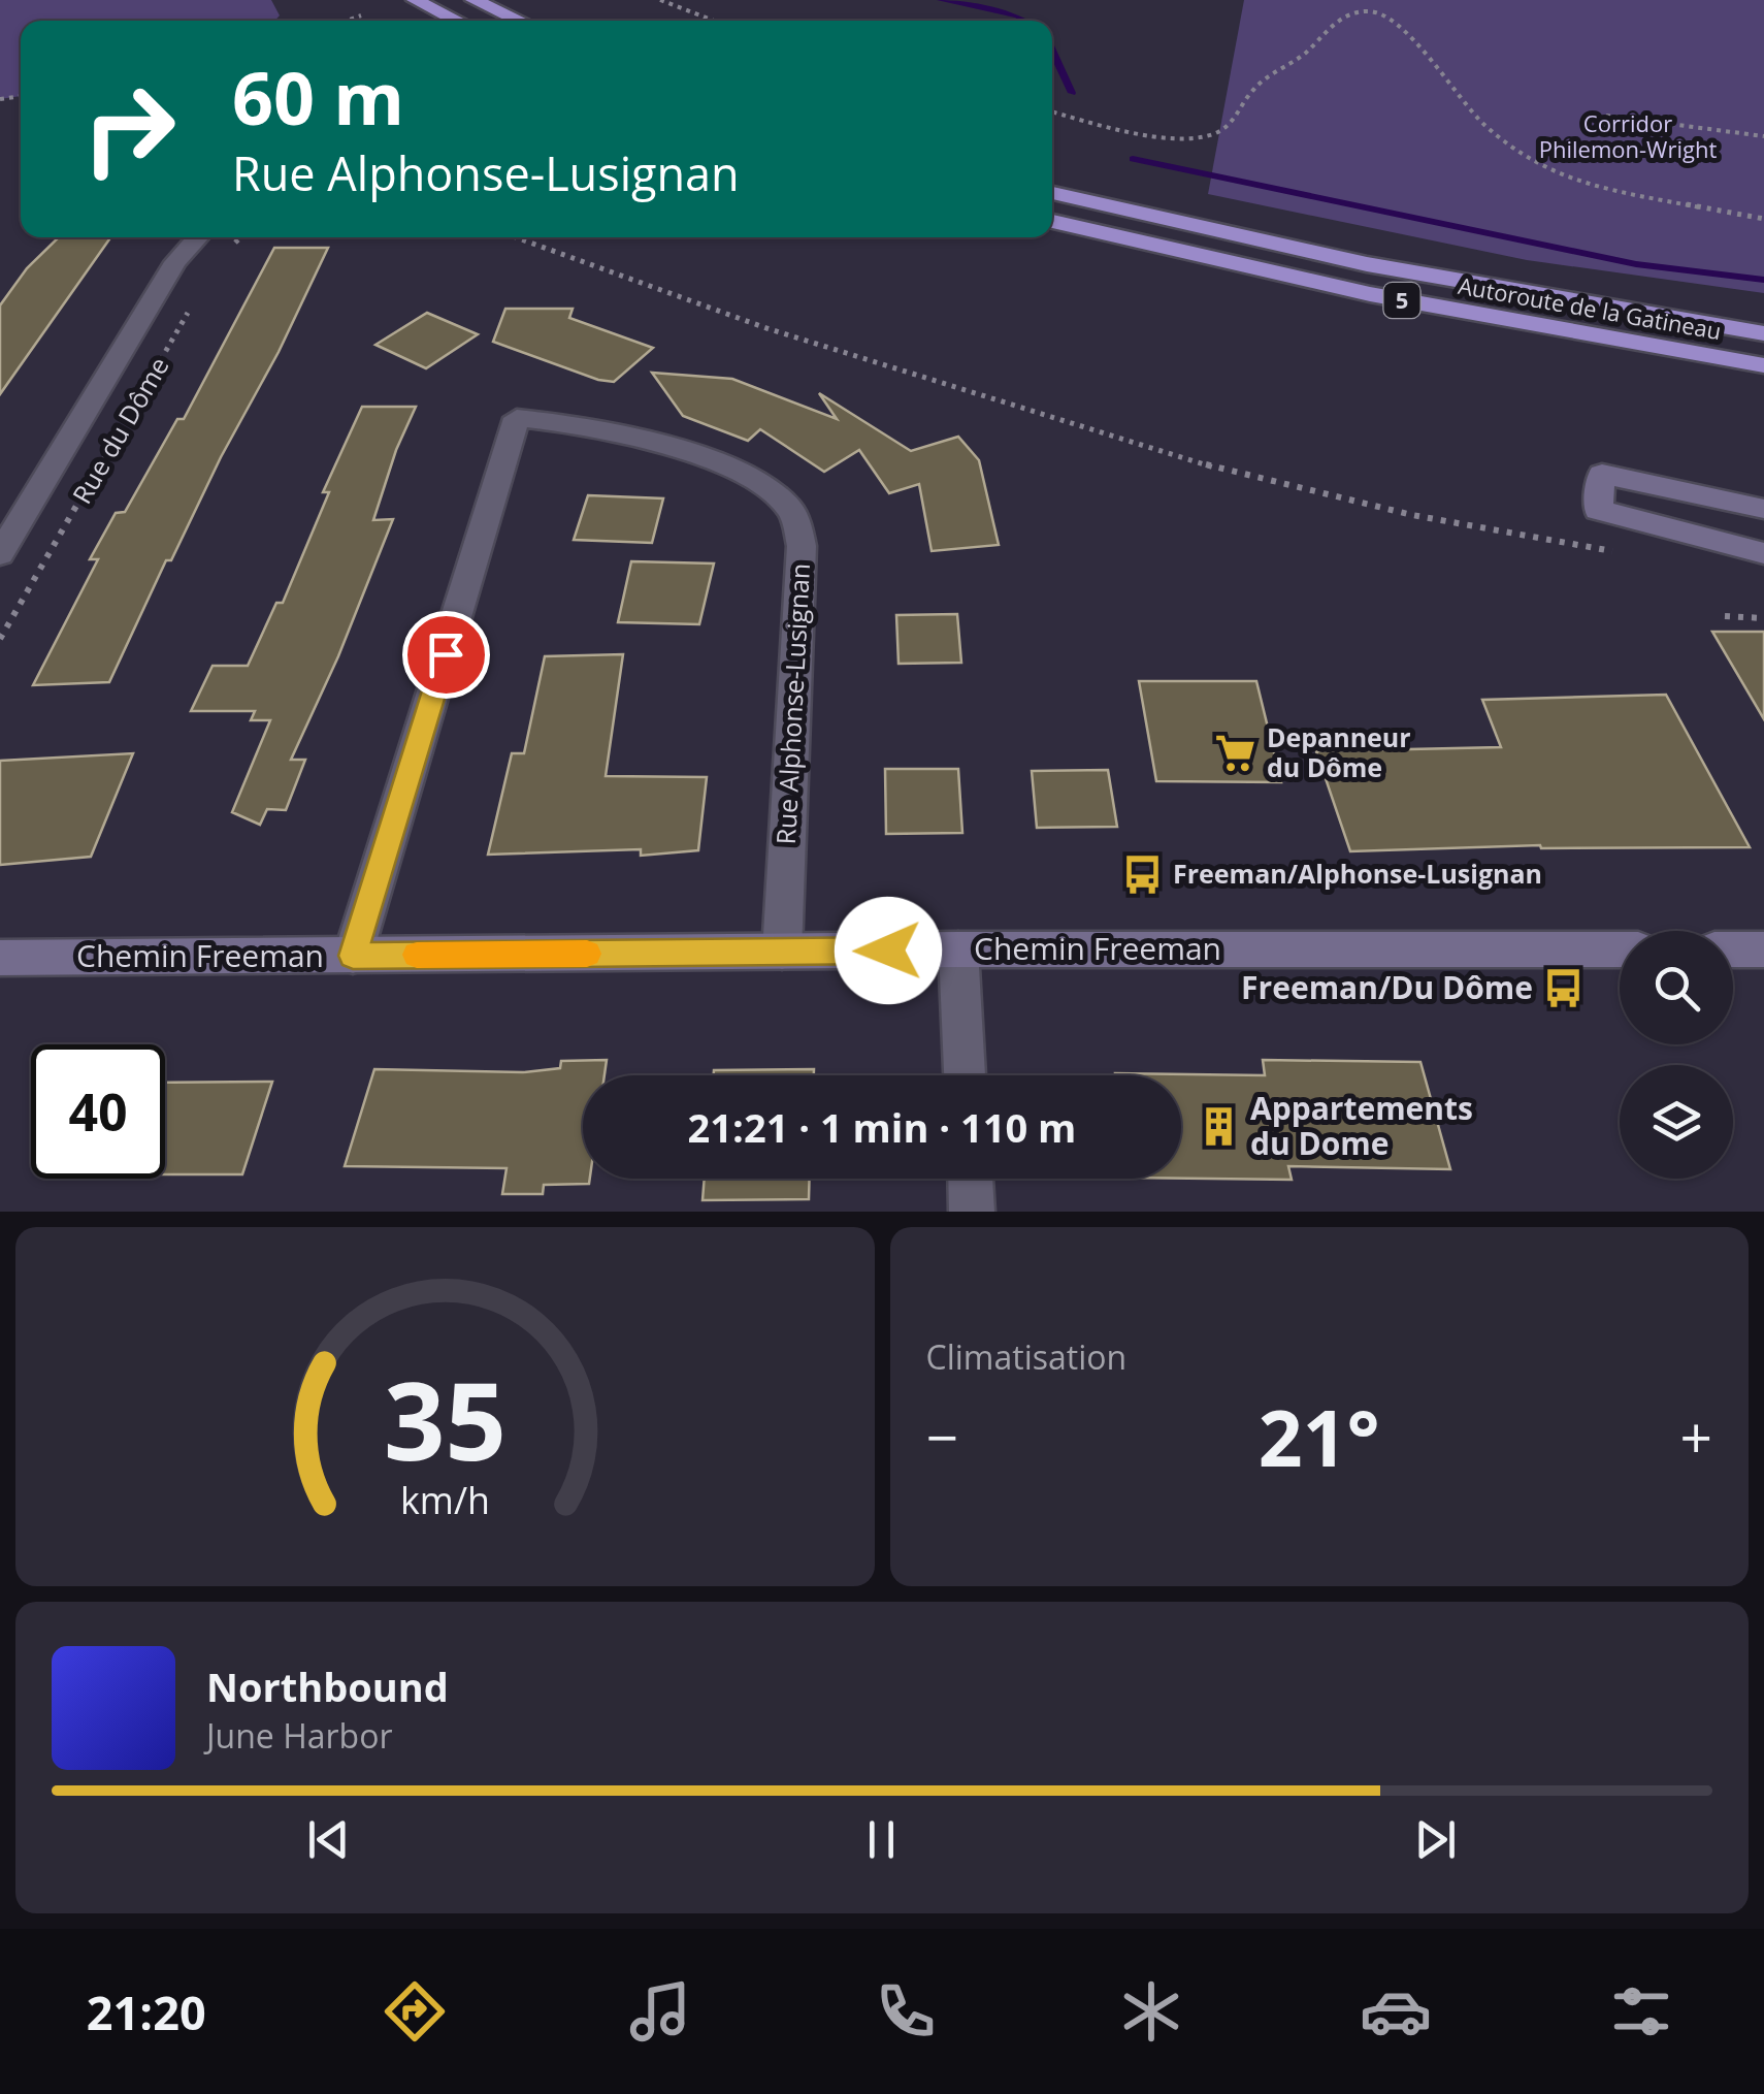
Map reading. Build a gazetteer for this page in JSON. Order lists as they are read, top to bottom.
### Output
{
  "streets": {
    "highway": ["5", "Autoroute de la Gatineau"],
    "street": ["Rue du Dôme", "Rue Alphonse-Lusignan", "Chemin Freeman"]
  },
  "crossings": [
    ["Rue Alphonse-Lusignan", "Chemin Freeman"]
  ],
  "parks": ["Corridor Philemon-Wright"],
  "places": {
    "supermarket": ["Depanneur du Dôme"],
    "bus stop": ["Freeman/Alphonse-Lusignan", "Freeman/Du Dôme"],
    "building": ["Appartements du Dome"]
  },
  "page": {
    "turn": ["60 m", "Rue Alphonse-Lusignan"],
    "limit": "40",
    "trip": "21:21 · 1 min · 110 m",
    "tile": "Climatisation",
    "heat": ["−", "21°", "+"],
    "song": ["Northbound", "June Harbor"],
    "tabs": "21:20",
    "gauge": ["35", "km/h"]
  }
}
